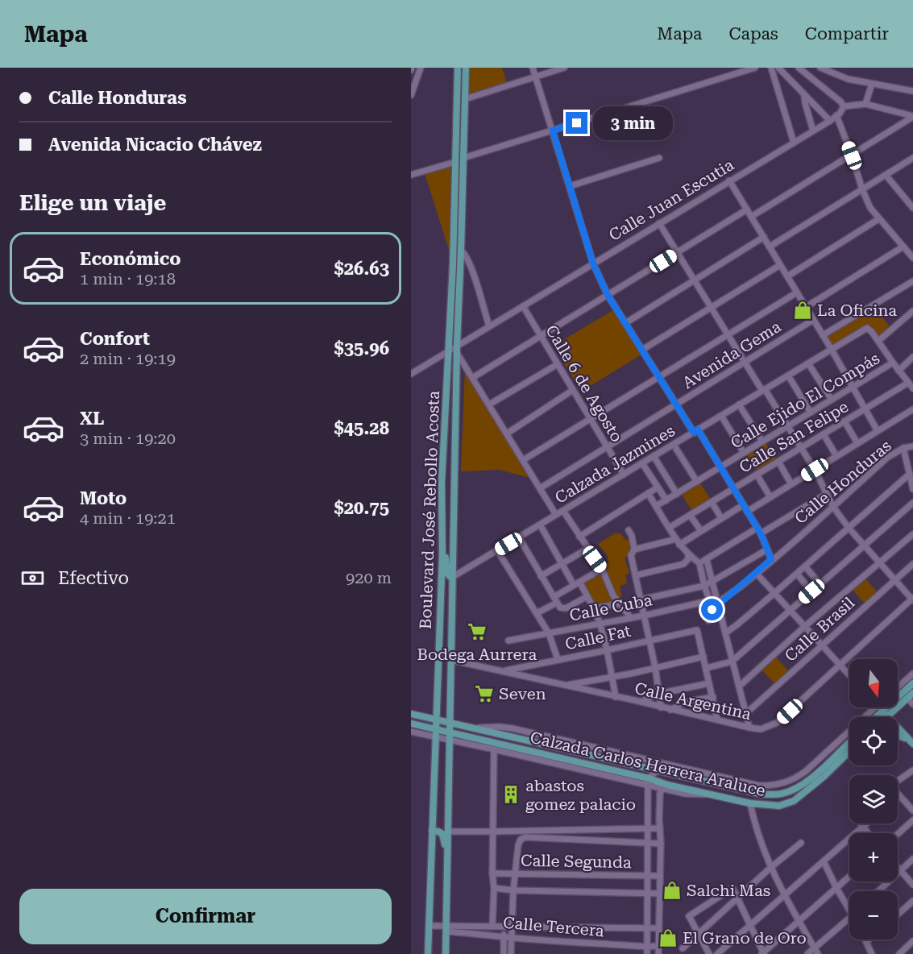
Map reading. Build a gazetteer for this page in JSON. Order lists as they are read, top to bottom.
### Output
{
  "streets": {
    "main road": ["Boulevard José Rebollo Acosta", "Calzada Carlos Herrera Araluce"],
    "street": [
      "Calle Juan Escutia",
      "Avenida Gema",
      "Calle 6 de Agosto",
      "Calle Ejido El Compás",
      "Calle San Felipe",
      "Calzada Jazmines",
      "Calle Honduras",
      "Calle Cuba",
      "Calle Brasil",
      "Calle Fat",
      "Calle Argentina",
      "Calle Segunda",
      "Calle Tercera"
    ]
  },
  "crossings": [
    ["Calle Juan Escutia", "Calle 6 de Agosto"],
    ["Calle Juan Escutia", "Boulevard José Rebollo Acosta"],
    ["Avenida Gema", "Calle 6 de Agosto"],
    ["Calle 6 de Agosto", "Calzada Jazmines"],
    ["Calzada Jazmines", "Boulevard José Rebollo Acosta"],
    ["Boulevard José Rebollo Acosta", "Calle Argentina"],
    ["Boulevard José Rebollo Acosta", "Calzada Carlos Herrera Araluce"],
    ["Boulevard José Rebollo Acosta", "Calle Tercera"],
    ["Calle Fat", "Calle Argentina"]
  ],
  "places": {
    "shop": ["La Oficina", "Salchi Mas", "El Grano de Oro"],
    "supermarket": ["Bodega Aurrera", "Seven"],
    "building": ["abastos gomez palacio"]
  },
  "north": "bottom",
  "page": {
    "header": "Mapa",
    "nav": ["Mapa", "Capas", "Compartir"],
    "banner": ["Calle Honduras", "Avenida Nicacio Chávez"],
    "bubble": "3 min",
    "heading": "Elige un viaje",
    "list": [
      {
        "name": "Económico",
        "note": "1 min · 19:18",
        "value": "$26.63"
      },
      {
        "name": "Confort",
        "note": "2 min · 19:19",
        "value": "$35.96"
      },
      {
        "name": "XL",
        "note": "3 min · 19:20",
        "value": "$45.28"
      },
      {
        "name": "Moto",
        "note": "4 min · 19:21",
        "value": "$20.75"
      }
    ],
    "pay": ["Efectivo", "920 m"],
    "map_buttons": ["+", "−"],
    "buttons": "Confirmar"
  }
}
